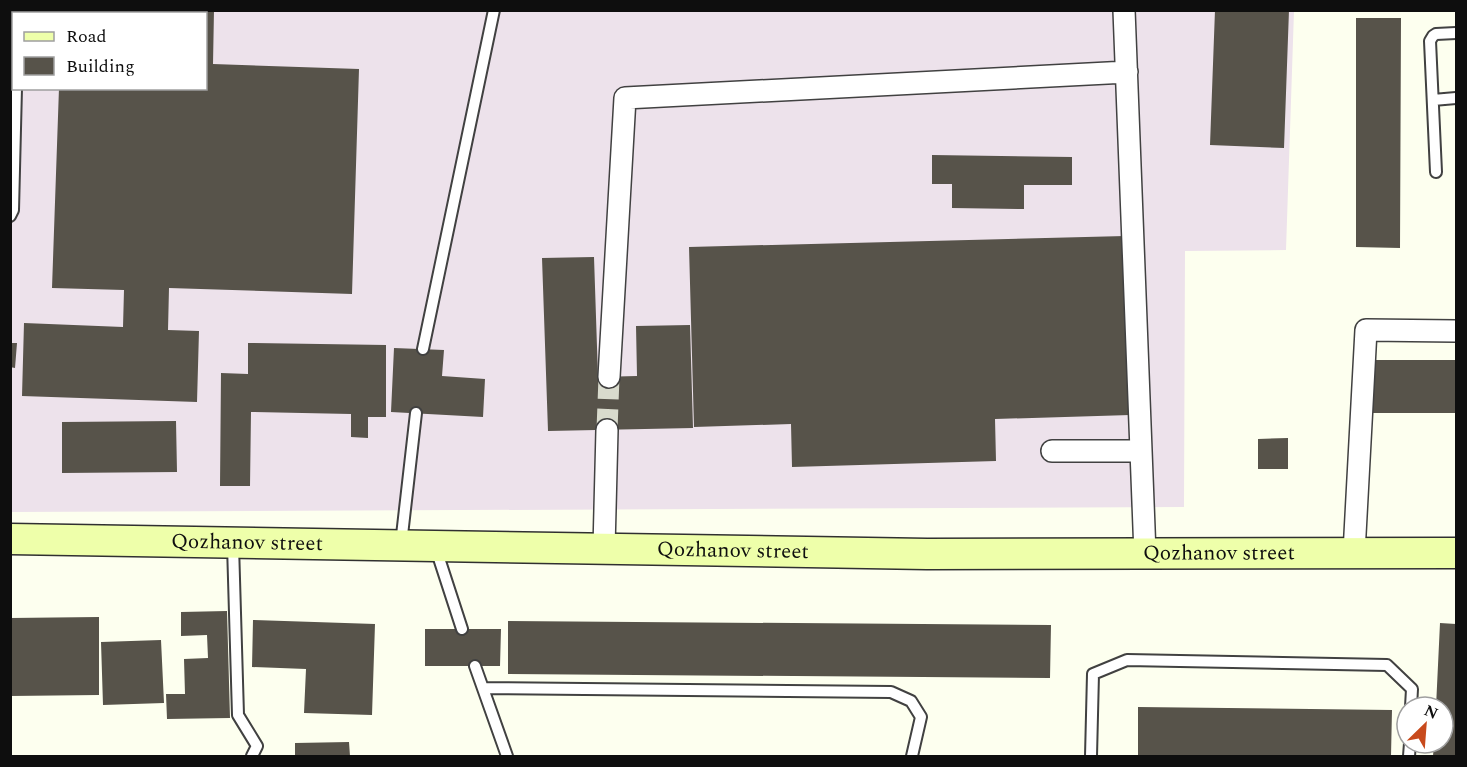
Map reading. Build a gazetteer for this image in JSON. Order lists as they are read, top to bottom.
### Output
{
  "streets": {
    "main road": ["Qozhanov street"]
  },
  "legend": ["Road", "Building"],
  "north": "top right"
}
